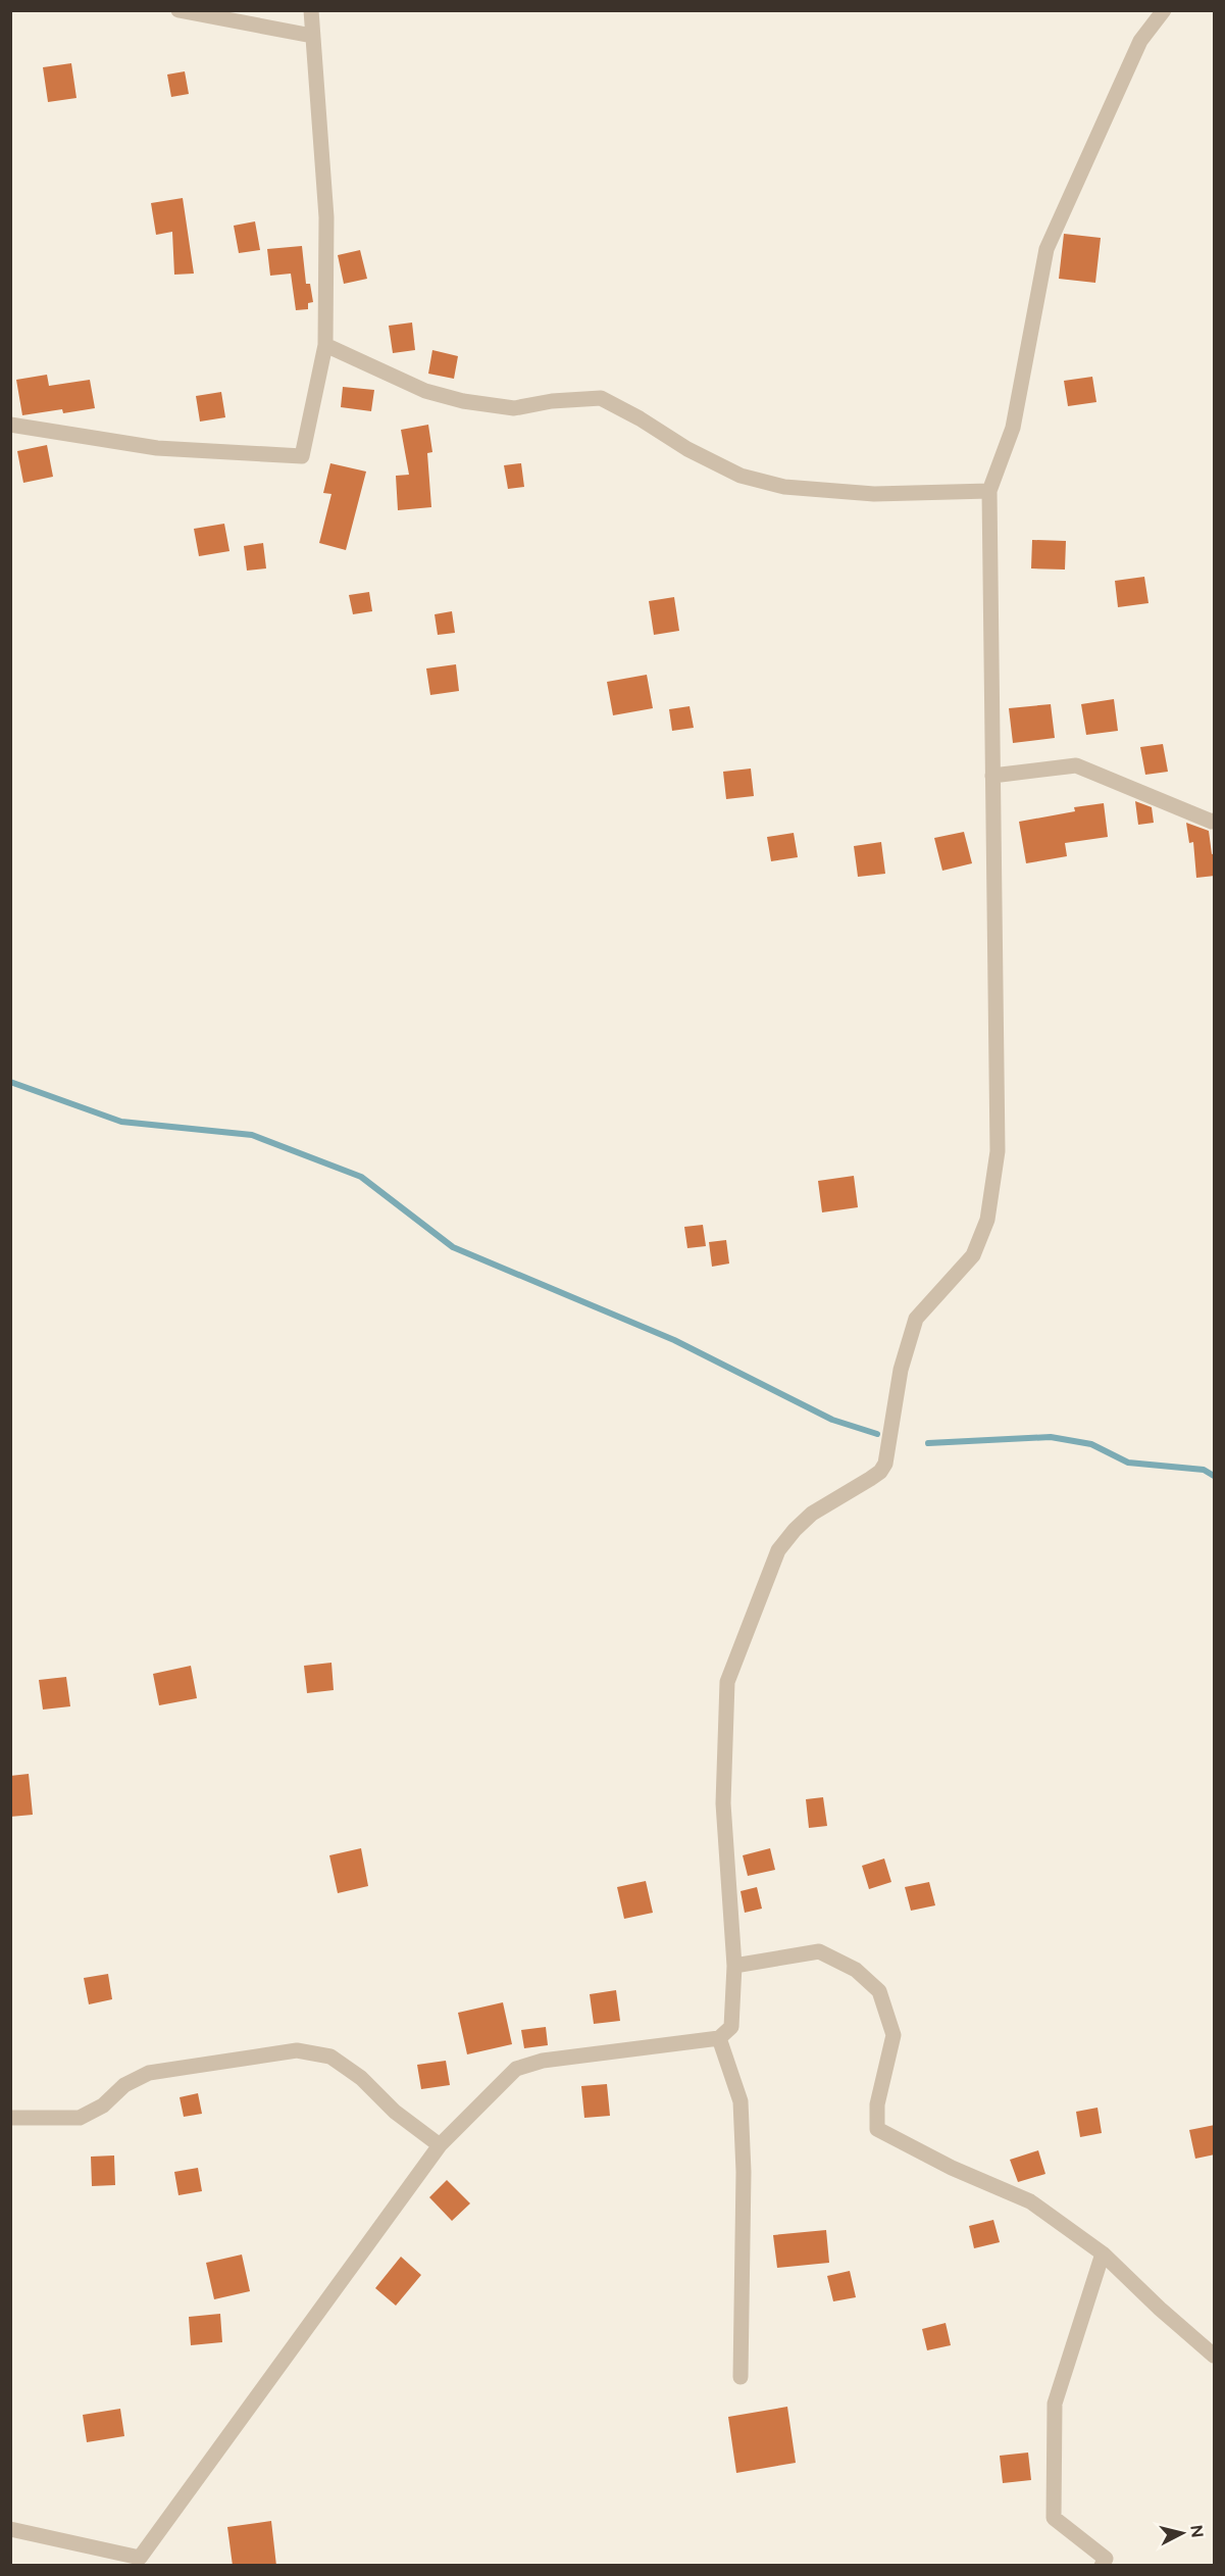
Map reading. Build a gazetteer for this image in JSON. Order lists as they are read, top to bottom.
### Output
{
  "north": "right"
}
